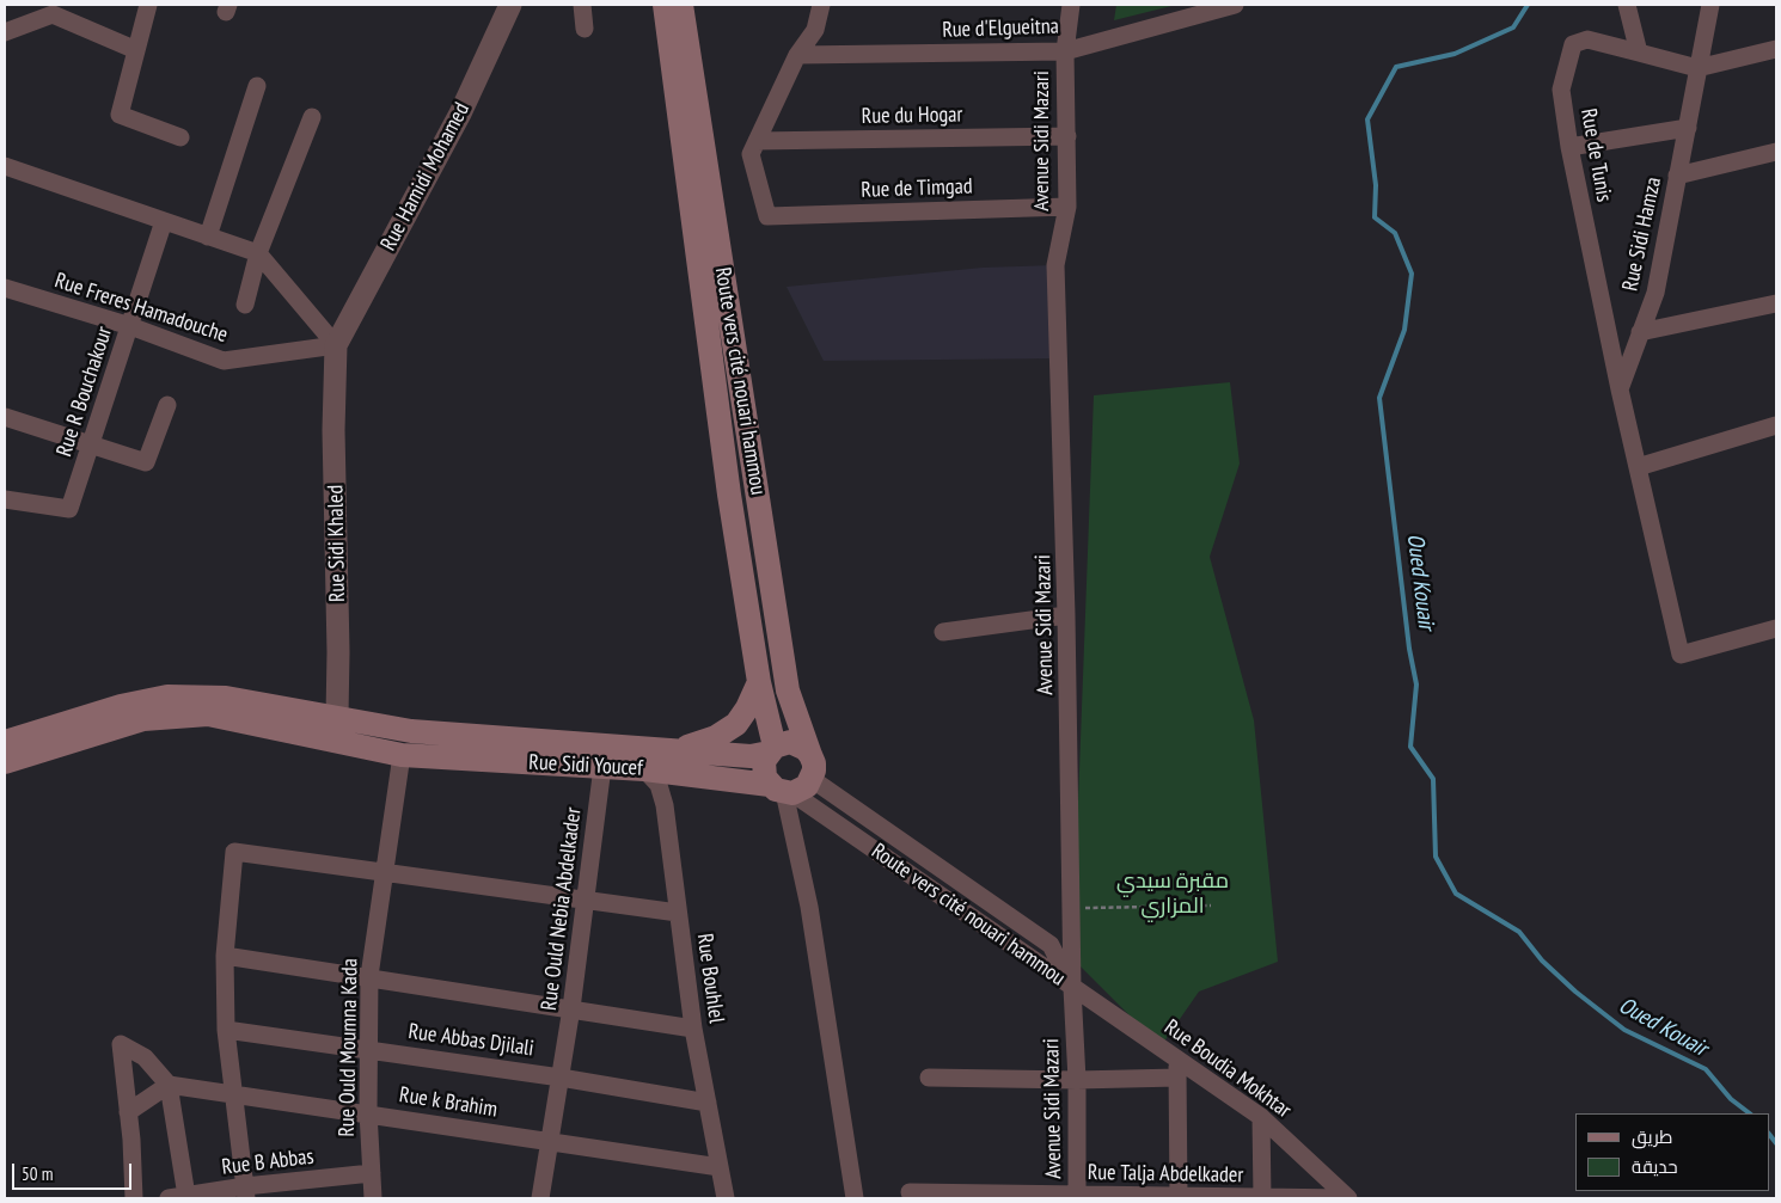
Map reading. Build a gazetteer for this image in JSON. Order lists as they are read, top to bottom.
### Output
{
  "streets": {
    "main road": ["Route vers cité nouari hammou", "Rue Sidi Youcef"],
    "street": [
      "Rue d'Elgueitna",
      "Rue du Hogar",
      "Avenue Sidi Mazari",
      "Rue de Tunis",
      "Rue Hamidi Mohamed",
      "Rue de Timgad",
      "Rue Sidi Hamza",
      "Rue Freres Hamadouche",
      "Rue R Bouchakour",
      "Rue Sidi Khaled",
      "Rue Ould Nebia Abdelkader",
      "Rue Bouhlel",
      "Rue Abbas Djilali",
      "Rue Ould Moumna Kada",
      "Rue Boudia Mokhtar",
      "Rue k Brahim",
      "Rue B Abbas",
      "Rue Talja Abdelkader"
    ]
  },
  "crossings": [
    ["Rue d'Elgueitna", "Avenue Sidi Mazari"],
    ["Rue du Hogar", "Avenue Sidi Mazari"],
    ["Rue du Hogar", "Rue de Timgad"],
    ["Avenue Sidi Mazari", "Rue de Timgad"],
    ["Avenue Sidi Mazari", "Route vers cité nouari hammou"],
    ["Avenue Sidi Mazari", "Rue Boudia Mokhtar"],
    ["Avenue Sidi Mazari", "Rue Talja Abdelkader"],
    ["Rue de Tunis", "Rue Sidi Hamza"],
    ["Rue Hamidi Mohamed", "Rue Freres Hamadouche"],
    ["Rue Hamidi Mohamed", "Rue Sidi Khaled"],
    ["Rue Freres Hamadouche", "Rue R Bouchakour"],
    ["Rue Freres Hamadouche", "Rue Sidi Khaled"],
    ["Route vers cité nouari hammou", "Rue Sidi Youcef"],
    ["Route vers cité nouari hammou", "Rue Boudia Mokhtar"],
    ["Rue Sidi Khaled", "Rue Sidi Youcef"],
    ["Rue Sidi Youcef", "Rue Ould Nebia Abdelkader"],
    ["Rue Sidi Youcef", "Rue Bouhlel"],
    ["Rue Sidi Youcef", "Rue Ould Moumna Kada"],
    ["Rue Ould Nebia Abdelkader", "Rue Abbas Djilali"],
    ["Rue Ould Nebia Abdelkader", "Rue k Brahim"],
    ["Rue Bouhlel", "Rue Abbas Djilali"],
    ["Rue Bouhlel", "Rue k Brahim"],
    ["Rue Abbas Djilali", "Rue Ould Moumna Kada"],
    ["Rue Ould Moumna Kada", "Rue k Brahim"],
    ["Rue Ould Moumna Kada", "Rue B Abbas"],
    ["Rue Boudia Mokhtar", "Rue Talja Abdelkader"]
  ],
  "water": ["Oued Kouair"],
  "parks": ["مقبرة سيدي المزاري"],
  "legend": ["طريق", "حديقة"],
  "scale_bar": "50 m"
}
